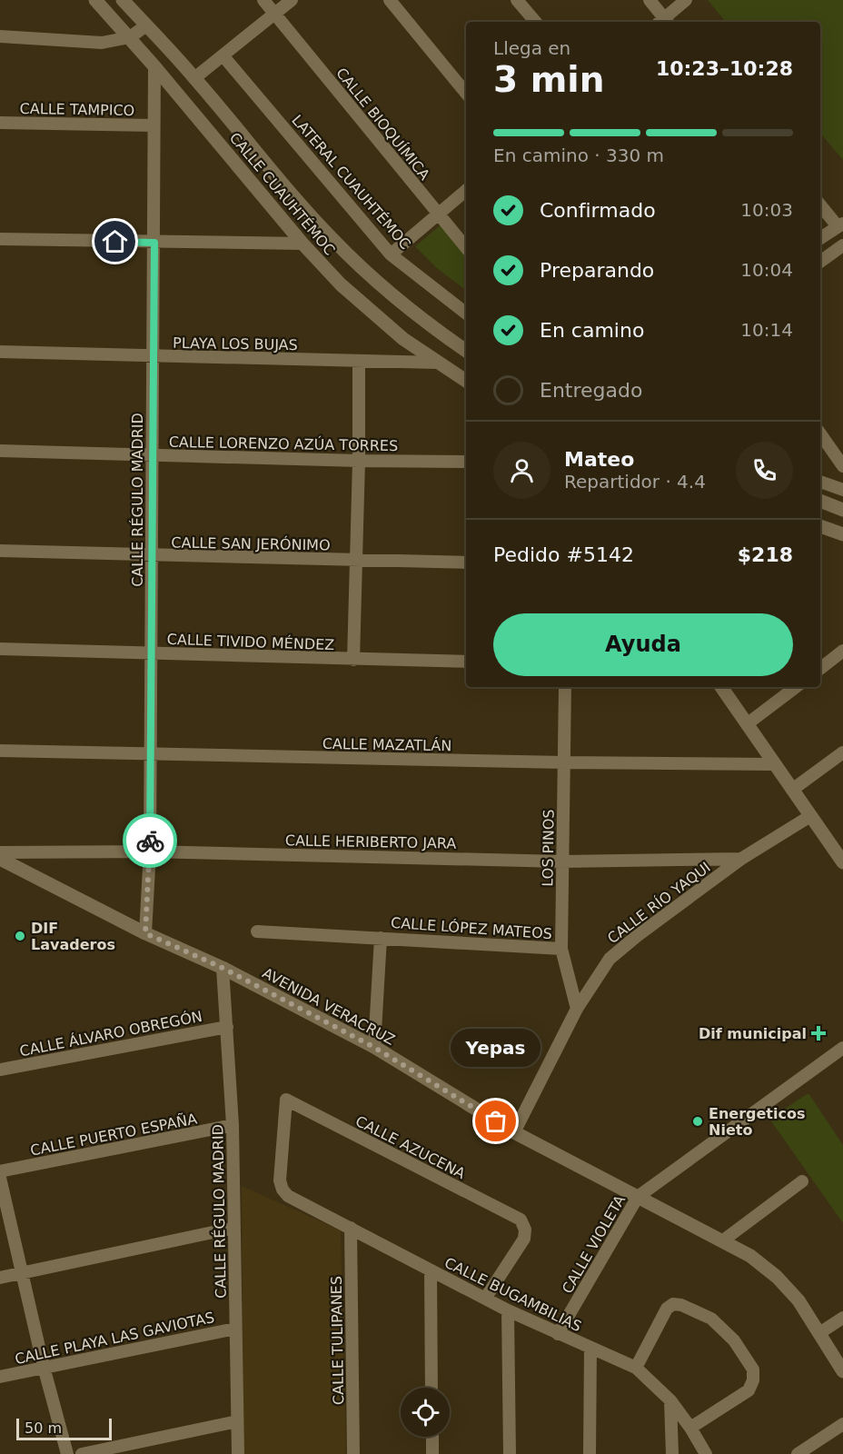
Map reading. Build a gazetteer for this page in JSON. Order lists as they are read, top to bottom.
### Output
{
  "streets": {
    "main road": ["CALLE CUAUHTÉMOC", "AVENIDA VERACRUZ"],
    "street": [
      "CALLE TAMPICO",
      "CALLE BIOQUÍMICA",
      "LATERAL CUAUHTÉMOC",
      "PLAYA LOS BUJAS",
      "CALLE LORENZO AZÚA TORRES",
      "CALLE RÉGULO MADRID",
      "CALLE SAN JERÓNIMO",
      "CALLE TIVIDO MÉNDEZ",
      "CALLE MAZATLÁN",
      "CALLE HERIBERTO JARA",
      "LOS PINOS",
      "CALLE RÍO YAQUI",
      "CALLE LÓPEZ MATEOS",
      "CALLE ÁLVARO OBREGÓN",
      "CALLE PUERTO ESPAÑA",
      "CALLE AZUCENA",
      "CALLE VIOLETA",
      "CALLE BUGAMBILIAS",
      "CALLE PLAYA LAS GAVIOTAS",
      "CALLE TULIPANES"
    ]
  },
  "crossings": [
    ["CALLE TAMPICO", "CALLE RÉGULO MADRID"],
    ["CALLE CUAUHTÉMOC", "PLAYA LOS BUJAS"],
    ["CALLE CUAUHTÉMOC", "CALLE RÉGULO MADRID"],
    ["PLAYA LOS BUJAS", "CALLE RÉGULO MADRID"],
    ["CALLE LORENZO AZÚA TORRES", "CALLE RÉGULO MADRID"],
    ["CALLE RÉGULO MADRID", "CALLE SAN JERÓNIMO"],
    ["CALLE RÉGULO MADRID", "CALLE TIVIDO MÉNDEZ"],
    ["CALLE RÉGULO MADRID", "CALLE MAZATLÁN"],
    ["CALLE RÉGULO MADRID", "CALLE HERIBERTO JARA"],
    ["CALLE RÉGULO MADRID", "AVENIDA VERACRUZ"],
    ["CALLE RÉGULO MADRID", "CALLE ÁLVARO OBREGÓN"],
    ["CALLE RÉGULO MADRID", "CALLE PUERTO ESPAÑA"],
    ["CALLE RÉGULO MADRID", "CALLE PLAYA LAS GAVIOTAS"],
    ["CALLE MAZATLÁN", "LOS PINOS"],
    ["CALLE HERIBERTO JARA", "LOS PINOS"],
    ["CALLE HERIBERTO JARA", "CALLE RÍO YAQUI"],
    ["LOS PINOS", "CALLE RÍO YAQUI"],
    ["LOS PINOS", "CALLE LÓPEZ MATEOS"],
    ["CALLE RÍO YAQUI", "AVENIDA VERACRUZ"],
    ["AVENIDA VERACRUZ", "CALLE VIOLETA"],
    ["CALLE AZUCENA", "CALLE BUGAMBILIAS"],
    ["CALLE VIOLETA", "CALLE BUGAMBILIAS"],
    ["CALLE BUGAMBILIAS", "CALLE TULIPANES"]
  ],
  "places": {
    "other": ["DIF Lavaderos", "Yepas", "Energeticos Nieto"],
    "health": ["Dif municipal"]
  },
  "scale_bar": "50 m",
  "page": {
    "heading": ["3 min", "Llega en", "10:23–10:28"],
    "panel": [
      "Mateo",
      "Repartidor · 4.4",
      "Pedido #5142",
      "$218"
    ],
    "bar": "En camino · 330 m",
    "list": [
      ["Confirmado", "10:03"],
      ["Preparando", "10:04"],
      ["En camino", "10:14"],
      "Entregado"
    ],
    "buttons": "Ayuda",
    "bubble": "Yepas",
    "scale": "50 m"
  }
}
